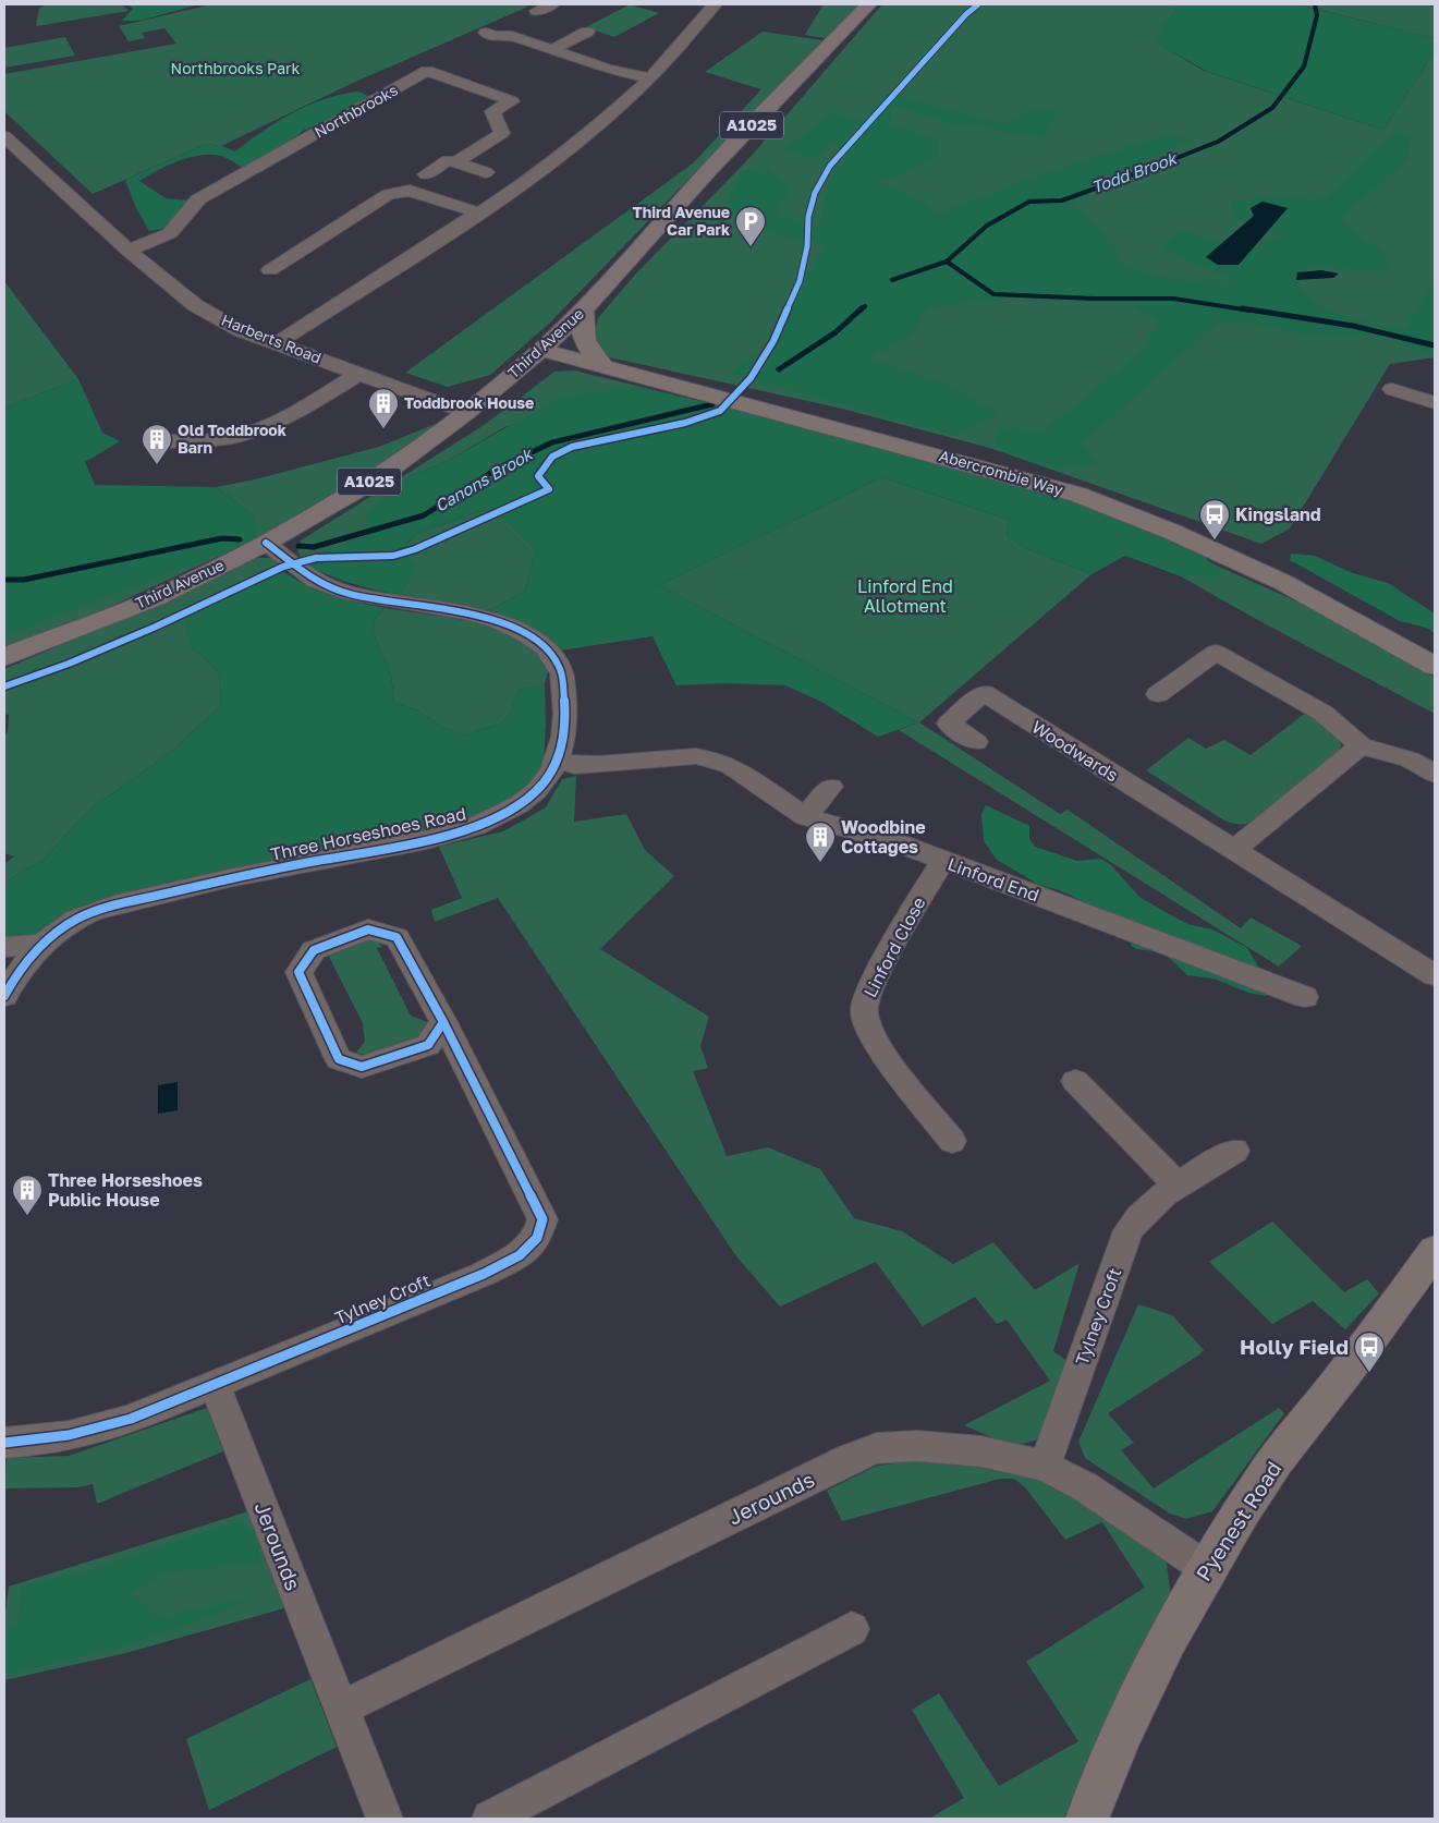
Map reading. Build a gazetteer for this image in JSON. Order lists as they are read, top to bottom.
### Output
{
  "streets": {
    "main road": ["A1025", "Third Avenue"],
    "street": [
      "Northbrooks",
      "Harberts Road",
      "Abercrombie Way",
      "Woodwards",
      "Three Horseshoes Road",
      "Linford End",
      "Linford Close",
      "Tylney Croft",
      "Jerounds",
      "Pyenest Road"
    ]
  },
  "crossings": [
    ["Northbrooks", "Harberts Road"],
    ["Harberts Road", "Third Avenue"],
    ["Third Avenue", "Abercrombie Way"],
    ["Third Avenue", "Three Horseshoes Road"],
    ["Three Horseshoes Road", "Linford End"],
    ["Linford End", "Linford Close"],
    ["Tylney Croft", "Jerounds"],
    ["Jerounds", "Pyenest Road"]
  ],
  "water": ["Todd Brook", "Canons Brook"],
  "parks": ["Northbrooks Park", "Linford End Allotment"],
  "places": {
    "parking": ["Third Avenue Car Park"],
    "building": [
      "Toddbrook House",
      "Old Toddbrook Barn",
      "Woodbine Cottages",
      "Three Horseshoes Public House"
    ],
    "bus stop": ["Kingsland", "Holly Field"]
  }
}
